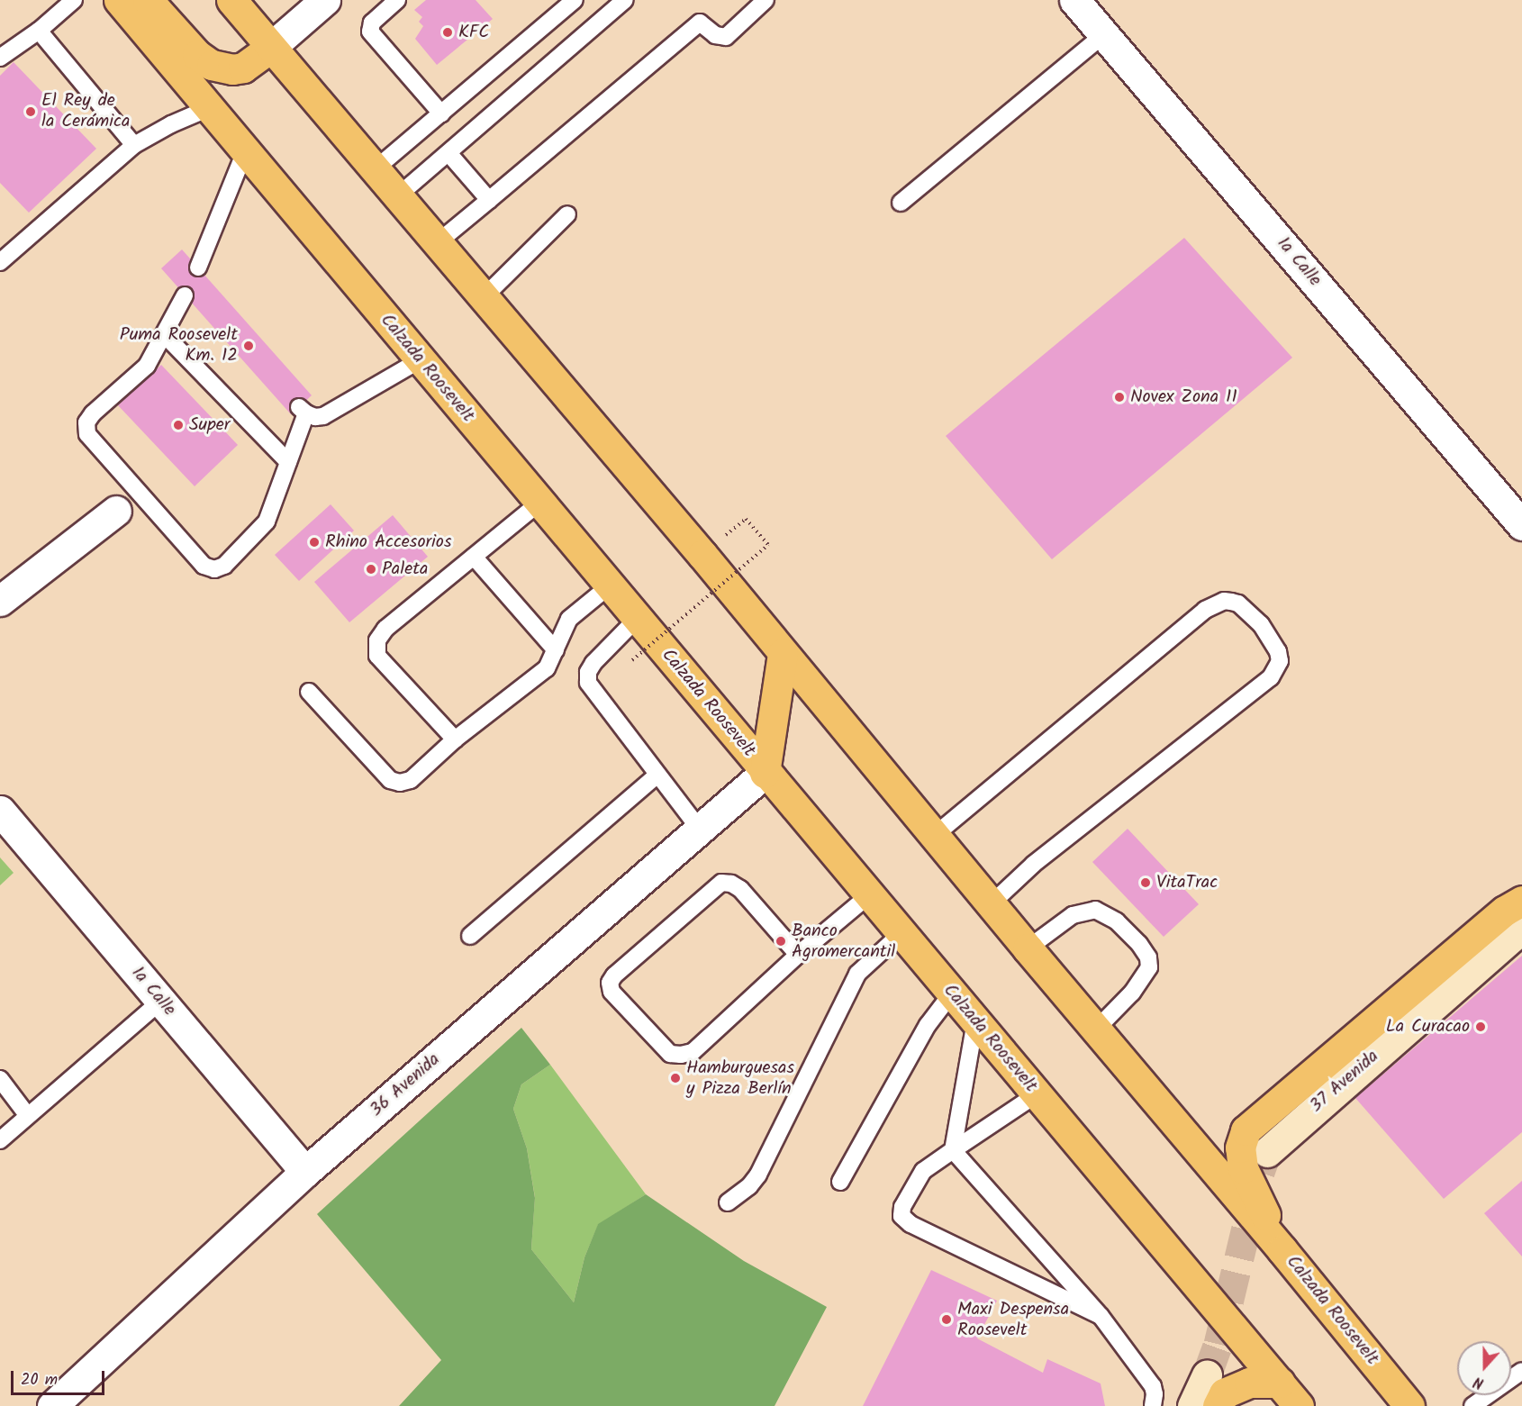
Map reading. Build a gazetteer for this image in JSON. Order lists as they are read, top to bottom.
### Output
{
  "streets": {
    "highway": ["Calzada Roosevelt"],
    "street": ["1a Calle", "37 Avenida", "36 Avenida"]
  },
  "crossings": [
    ["1a Calle", "36 Avenida"],
    ["Calzada Roosevelt", "36 Avenida"]
  ],
  "places": [
    "KFC",
    "El Rey de la Cerámica",
    "Puma Roosevelt Km. 12",
    "Novex Zona 11",
    "Super",
    "Rhino Accesorios",
    "Paleta",
    "VitaTrac",
    "Banco Agromercantil",
    "La Curacao",
    "Hamburguesas y Pizza Berlín",
    "Maxi Despensa Roosevelt"
  ],
  "scale_bar": "20 m",
  "north": "bottom"
}
